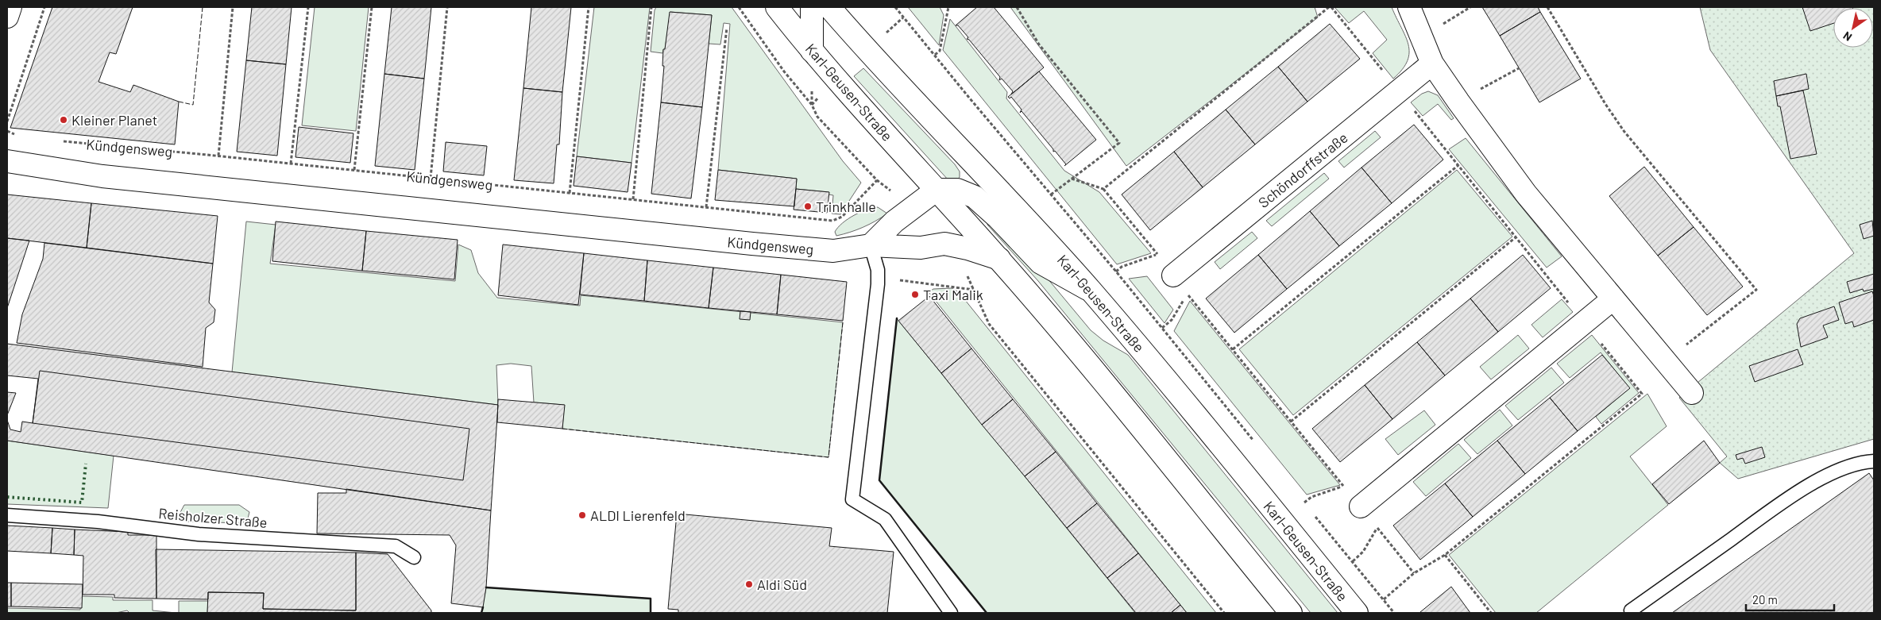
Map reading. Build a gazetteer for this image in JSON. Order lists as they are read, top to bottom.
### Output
{
  "streets": {
    "street": ["Karl-Geusen-Straße", "Kündgensweg", "Schöndorffstraße"],
    "lane": ["Reisholzer Straße"]
  },
  "crossings": [
    ["Karl-Geusen-Straße", "Kündgensweg"]
  ],
  "places": [
    "Kleiner Planet",
    "Trinkhalle",
    "Taxi Malik",
    "ALDI Lierenfeld",
    "Aldi Süd"
  ],
  "scale_bar": "20 m",
  "north": "bottom left"
}
